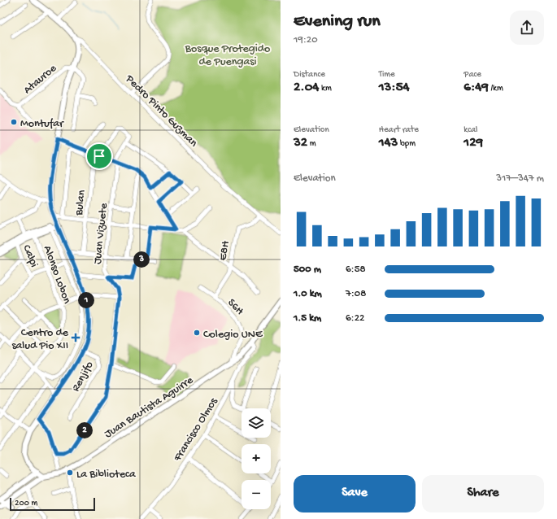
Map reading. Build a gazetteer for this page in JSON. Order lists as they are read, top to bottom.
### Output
{
  "streets": {
    "main road": ["Pedro Pinto Guzman", "Juan Bautista Aguirre"],
    "street": [
      "Atauroe",
      "Bulan",
      "Juan Vizuete",
      "E8H",
      "Calpi",
      "Alonso Lobon",
      "S6H",
      "Renjifo",
      "Francisco Olmos"
    ]
  },
  "crossings": [
    ["Pedro Pinto Guzman", "E8H"],
    ["E8H", "S6H"],
    ["S6H", "Juan Bautista Aguirre"],
    ["Juan Bautista Aguirre", "Francisco Olmos"]
  ],
  "parks": ["Bosque Protegido de Puengasi"],
  "places": {
    "other": ["Montufar", "Colegio UNE", "La Biblioteca"],
    "health": ["Centro de salud Pio XII"]
  },
  "scale_bar": "200 m",
  "page": {
    "heading": ["Evening run", "19:20"],
    "stats": [
      ["Distance", "2.04 km"],
      ["Time", "13:54"],
      ["Pace", "6:49 /km"],
      ["Elevation", "32 m"],
      ["Heart rate", "143 bpm"],
      ["kcal", "129"]
    ],
    "chart": ["Elevation", "317–347 m"],
    "pins": ["3", "1", "2"],
    "list": [
      {
        "name": "500 m",
        "note": "6:58"
      },
      {
        "name": "1.0 km",
        "note": "7:08"
      },
      {
        "name": "1.5 km",
        "note": "6:22"
      }
    ],
    "map_buttons": ["+", "−"],
    "buttons": ["Save", "Share"],
    "scale": "200 m"
  }
}
